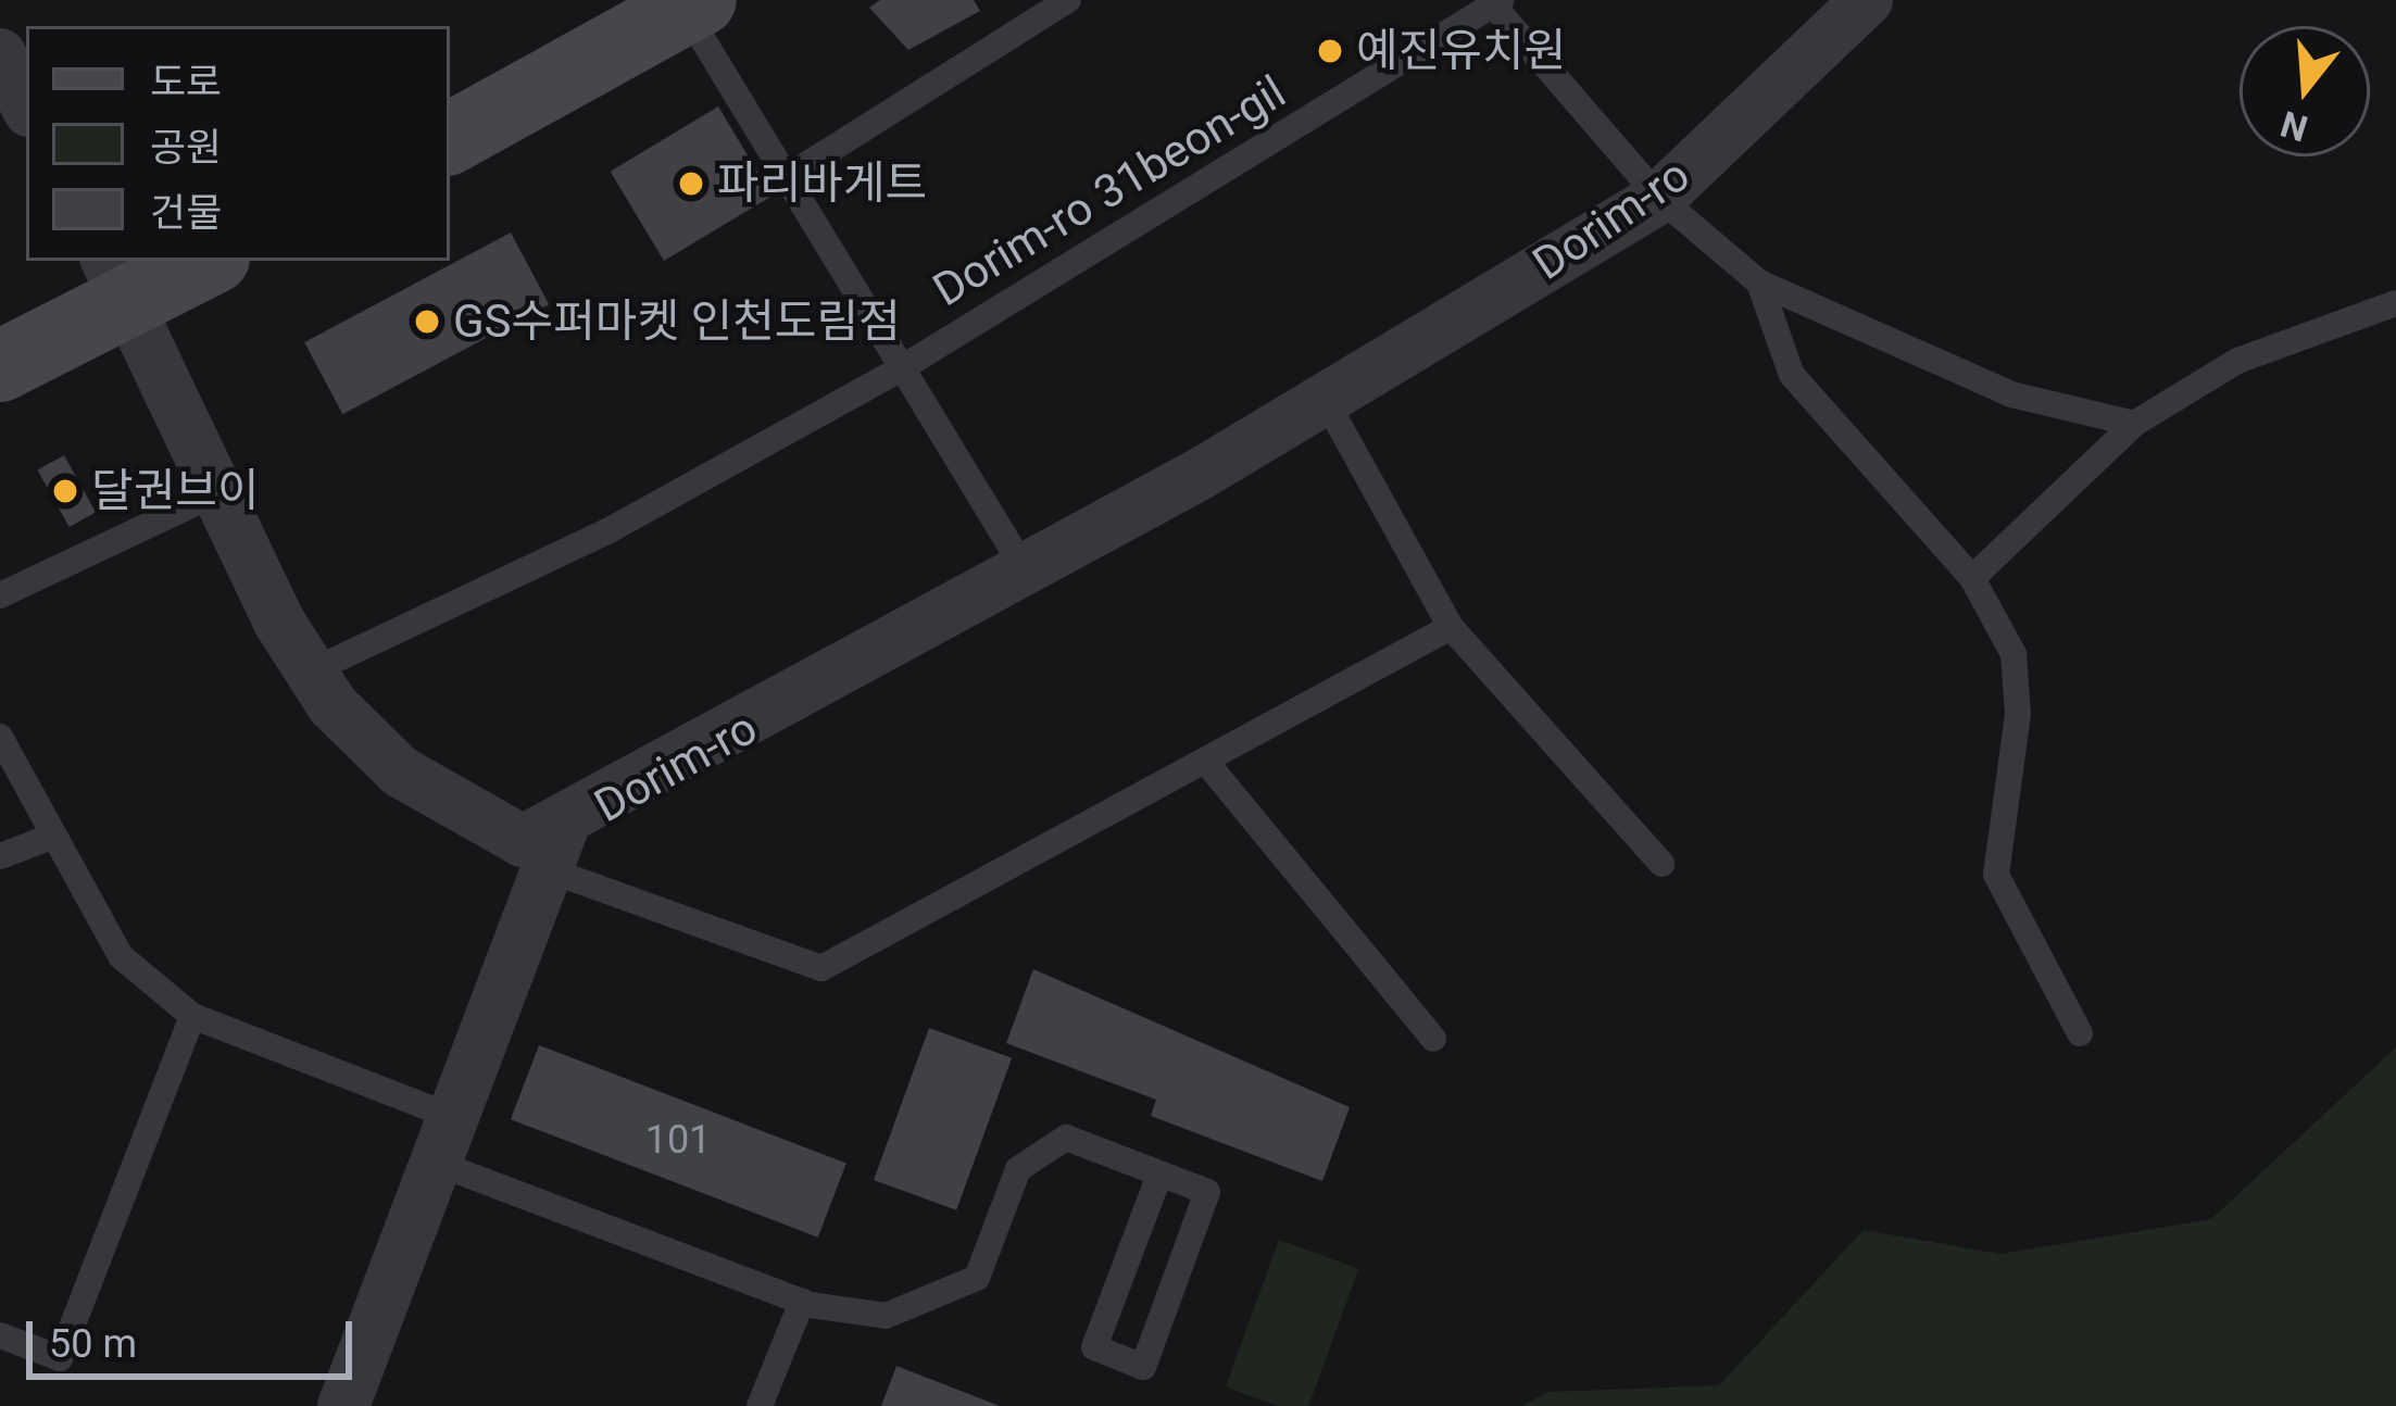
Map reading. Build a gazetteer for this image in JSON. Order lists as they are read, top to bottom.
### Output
{
  "streets": {
    "street": ["Dorim-ro"],
    "lane": ["Dorim-ro 31beon-gil"]
  },
  "crossings": [
    ["Dorim-ro 31beon-gil", "Dorim-ro"]
  ],
  "places": [
    "예진유치원",
    "파리바게트",
    "GS수퍼마켓 인천도림점",
    "달권브이"
  ],
  "house_numbers": ["101"],
  "legend": ["도로", "공원", "건물"],
  "scale_bar": "50 m",
  "north": "bottom"
}
